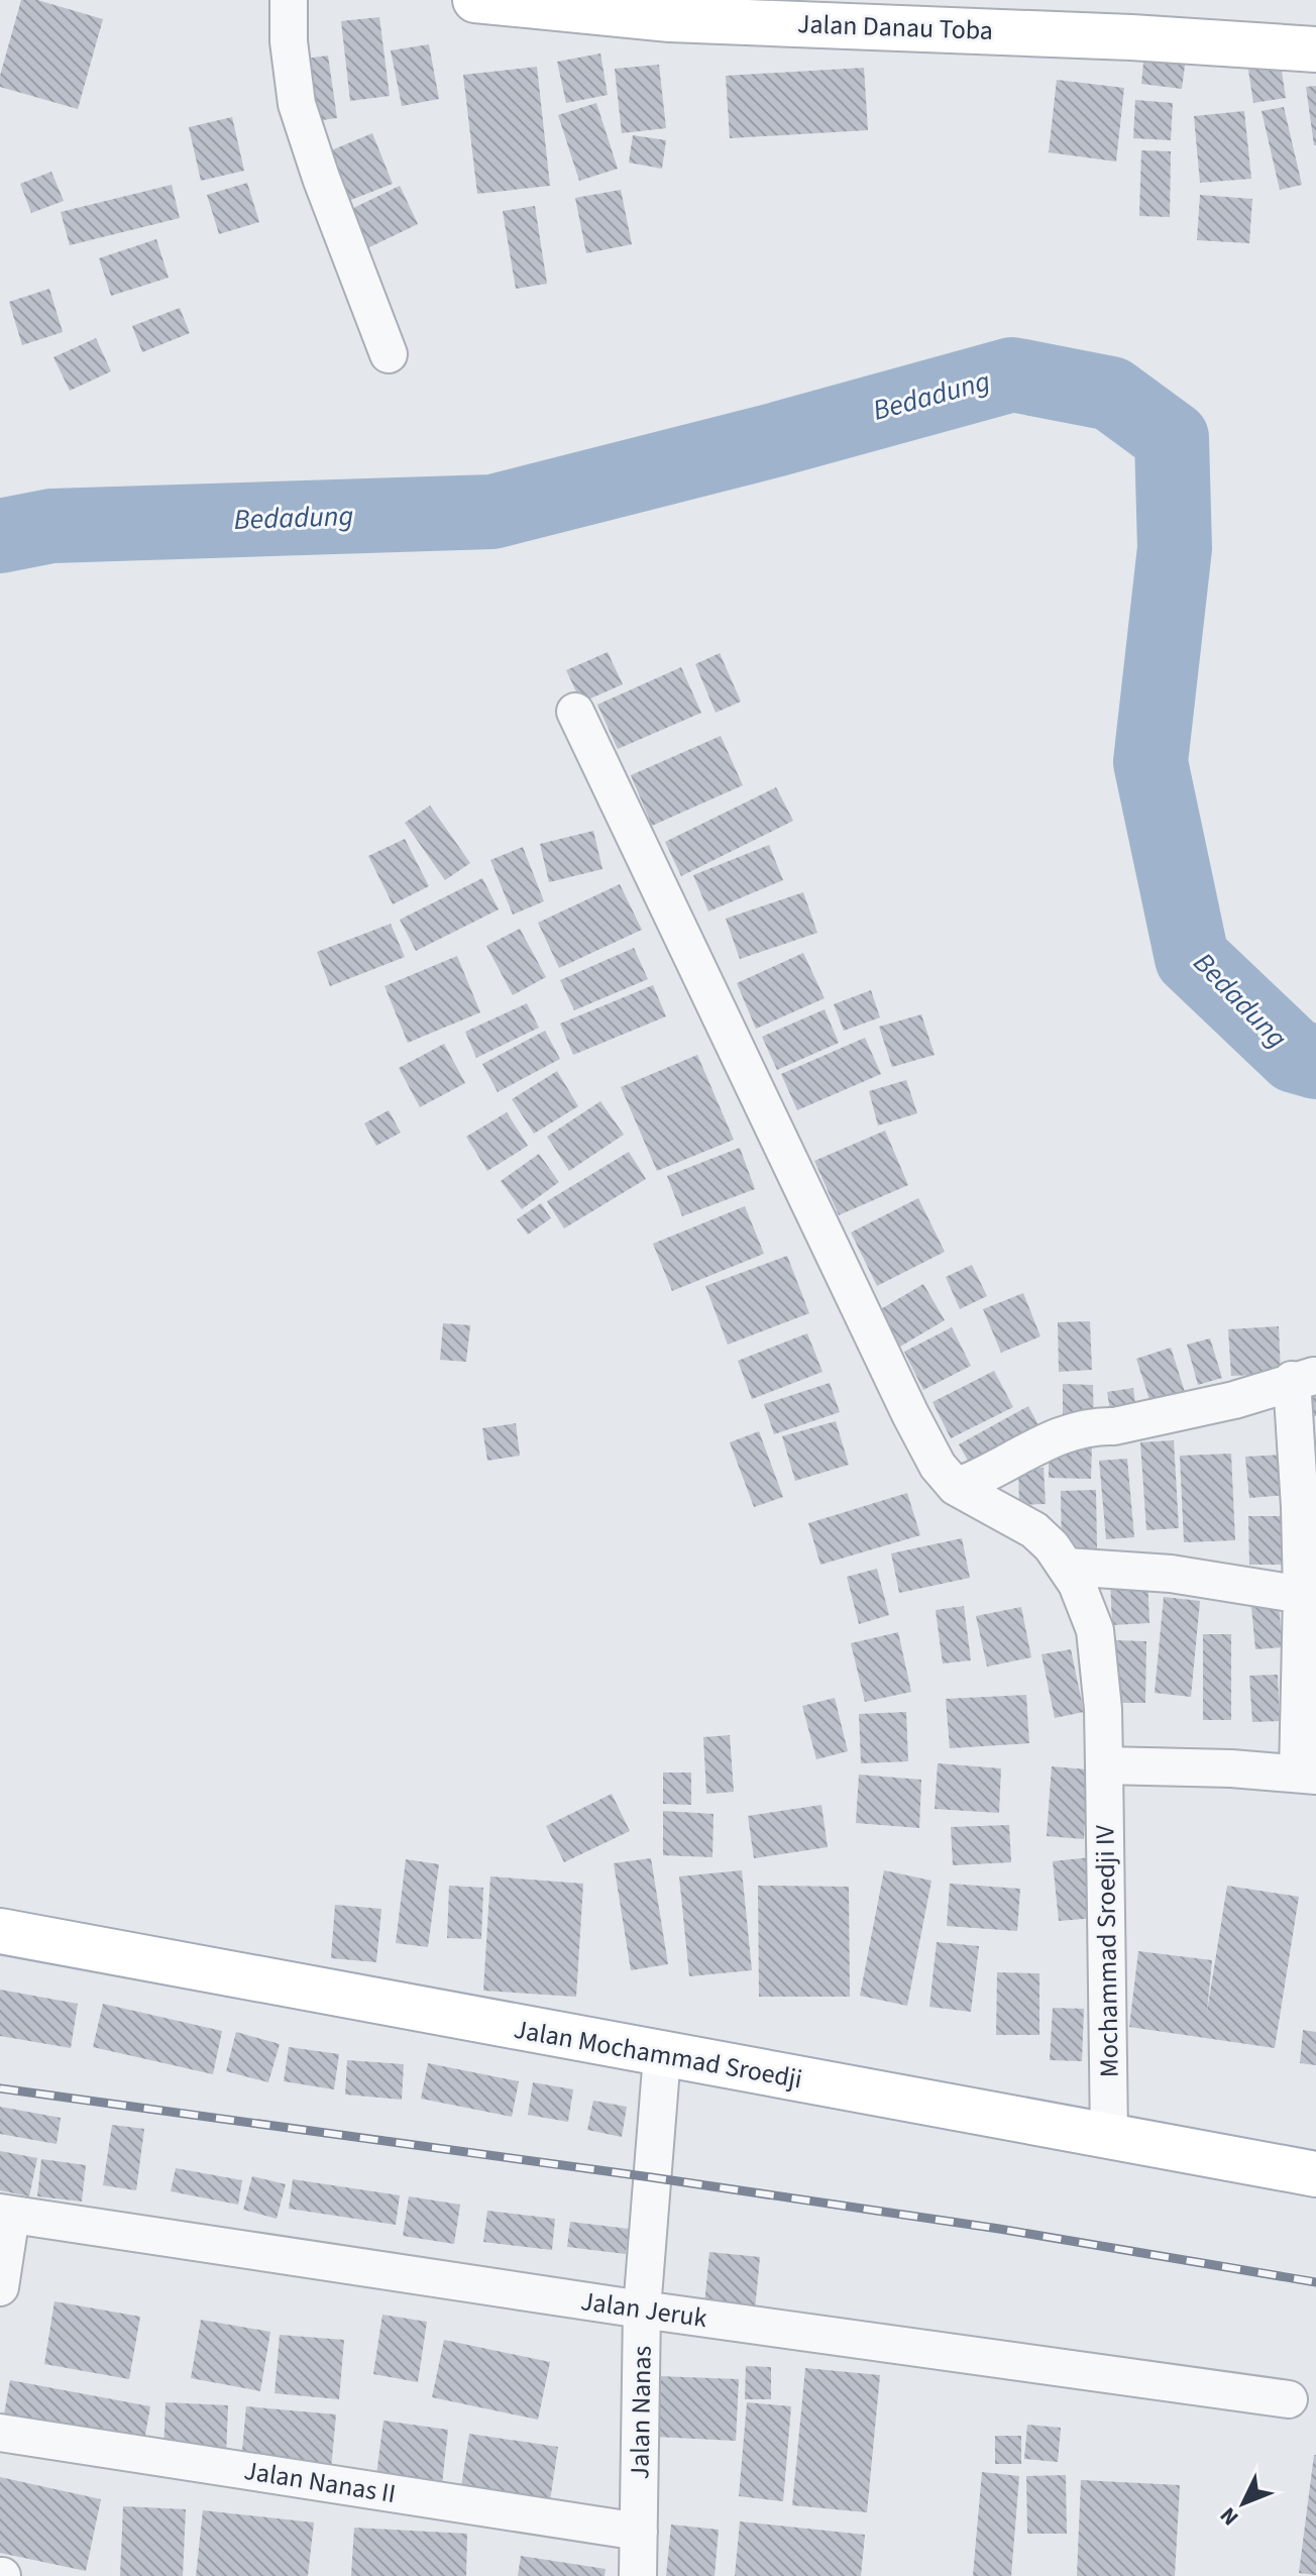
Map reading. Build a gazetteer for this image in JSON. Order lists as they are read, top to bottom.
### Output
{
  "streets": {
    "main road": ["Jalan Danau Toba", "Jalan Mochammad Sroedji"],
    "street": [
      "Mochammad Sroedji IV",
      "Jalan Jeruk",
      "Jalan Nanas",
      "Jalan Nanas II"
    ]
  },
  "crossings": [
    ["Mochammad Sroedji IV", "Jalan Mochammad Sroedji"],
    ["Jalan Mochammad Sroedji", "Jalan Nanas"],
    ["Jalan Jeruk", "Jalan Nanas"],
    ["Jalan Nanas", "Jalan Nanas II"]
  ],
  "water": ["Bedadung"],
  "north": "bottom left"
}
